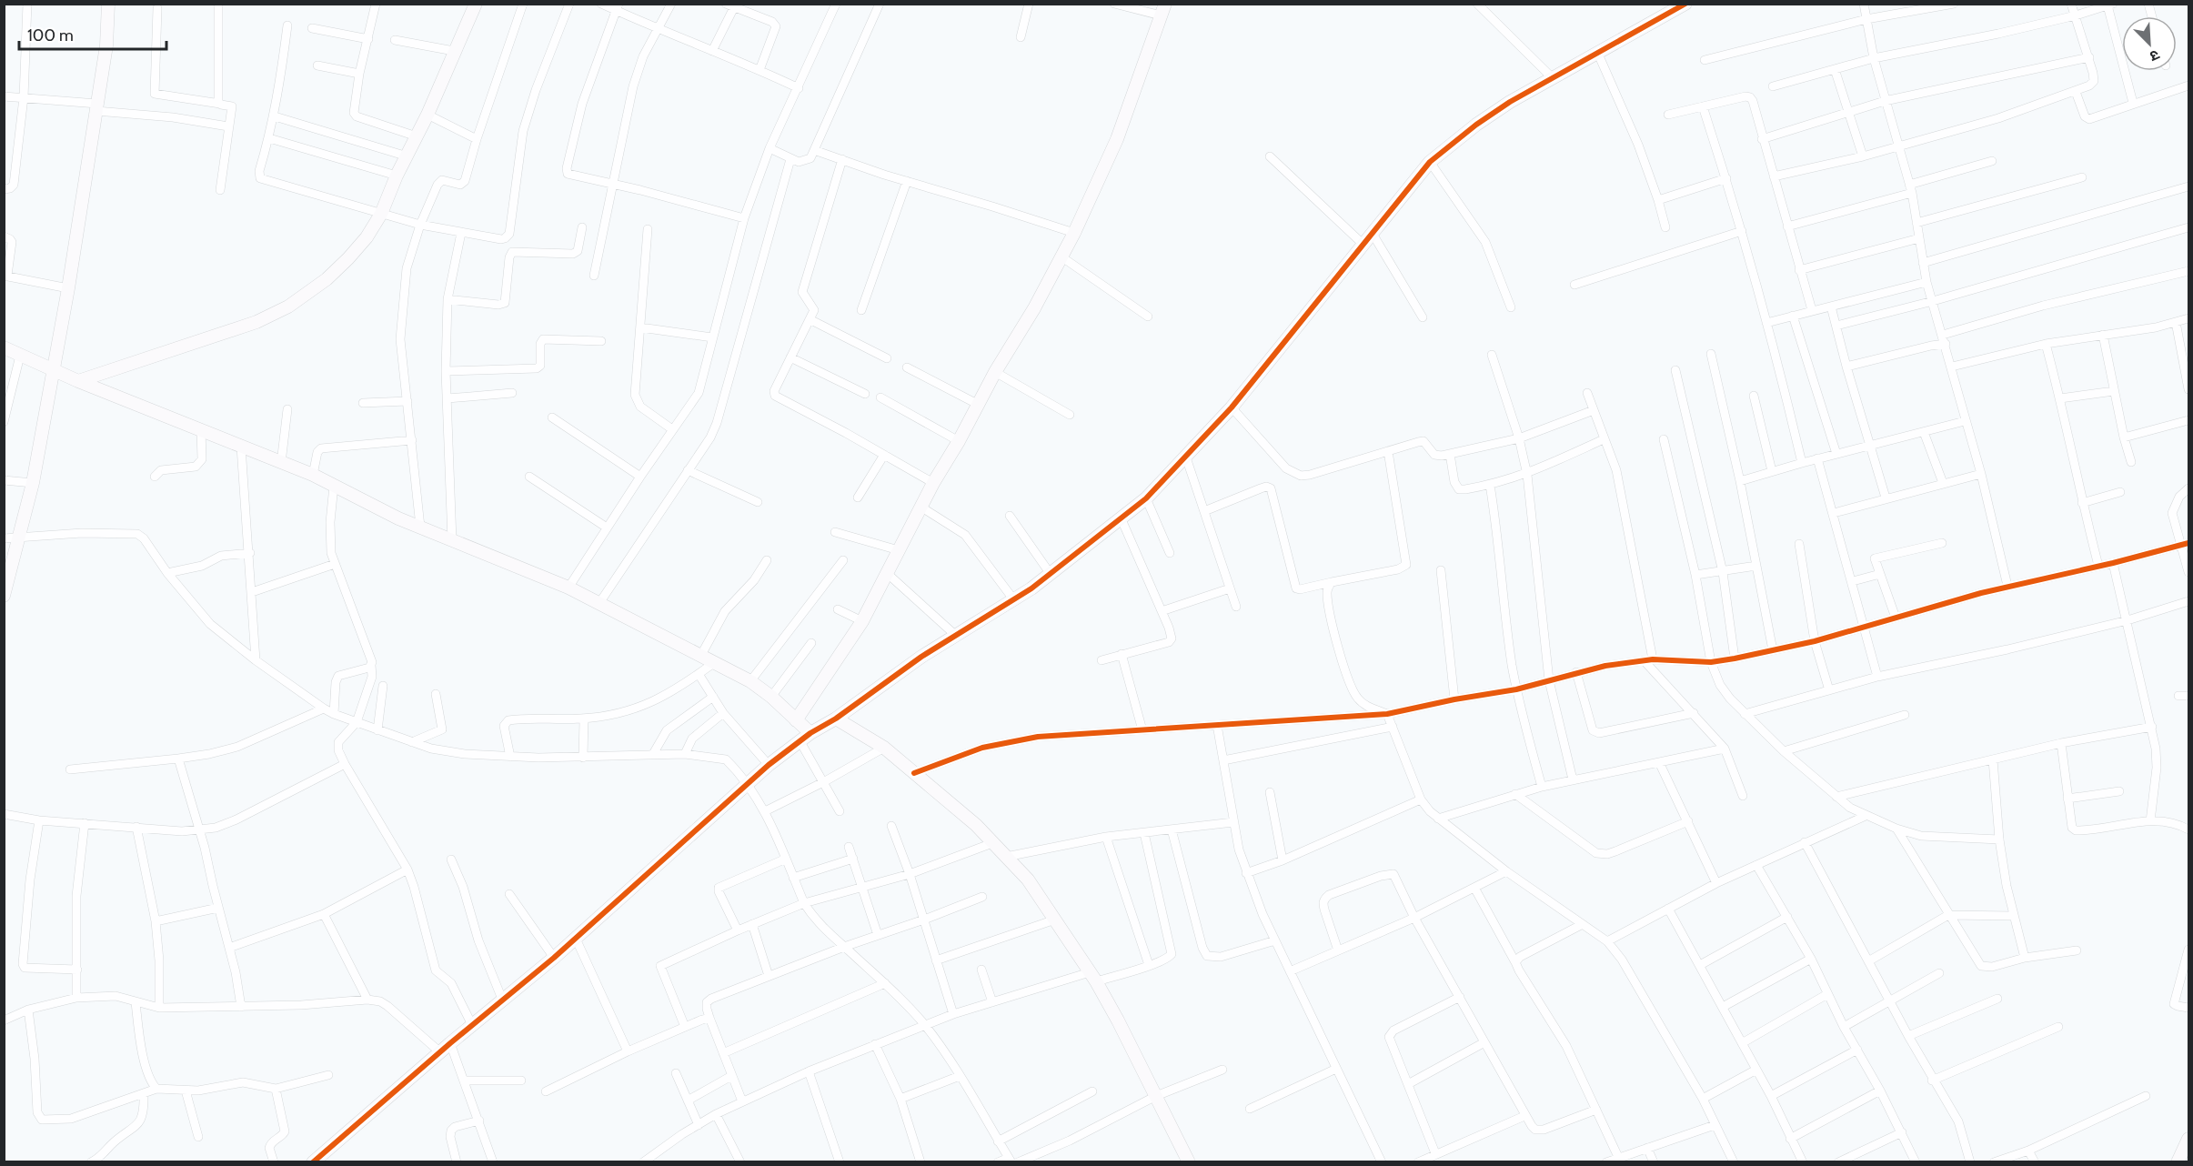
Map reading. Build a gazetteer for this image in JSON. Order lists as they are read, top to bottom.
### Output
{
  "scale_bar": "100 m",
  "north": "bottom right"
}
